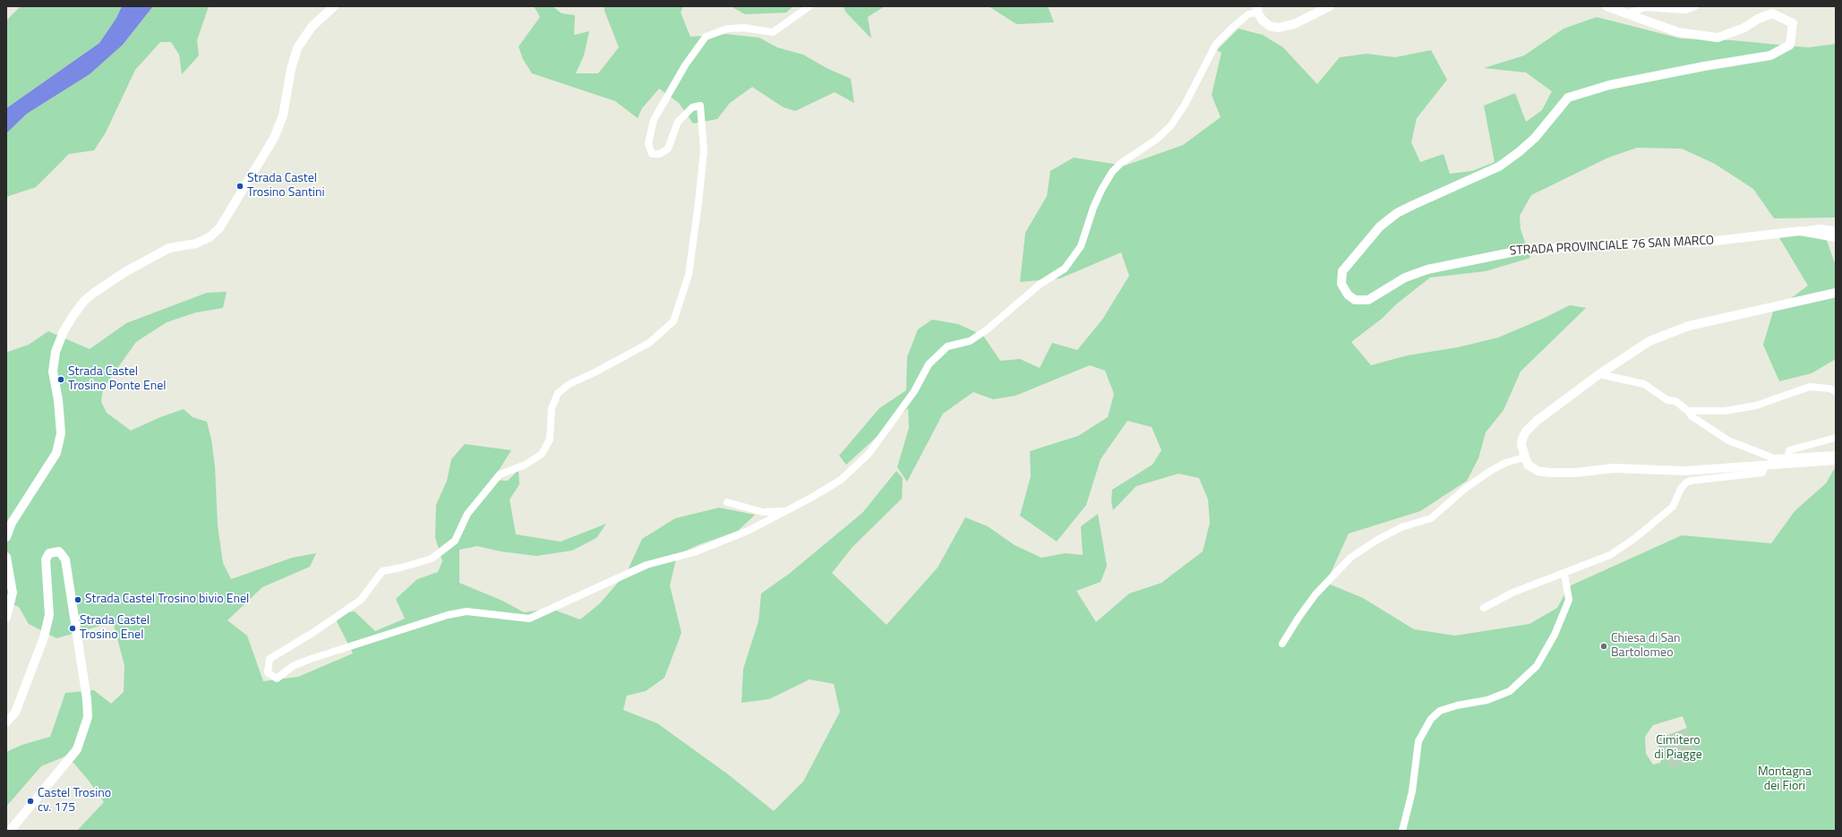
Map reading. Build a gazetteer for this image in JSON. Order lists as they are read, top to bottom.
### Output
{
  "streets": {
    "street": ["STRADA PROVINCIALE 76 SAN MARCO"]
  },
  "parks": ["Cimitero di Piagge", "Montagna dei Fiori"],
  "places": [
    "Strada Castel Trosino Santini",
    "Strada Castel Trosino Ponte Enel",
    "Strada Castel Trosino bivio Enel",
    "Strada Castel Trosino Enel",
    "Chiesa di San Bartolomeo",
    "Castel Trosino cv. 175"
  ]
}
